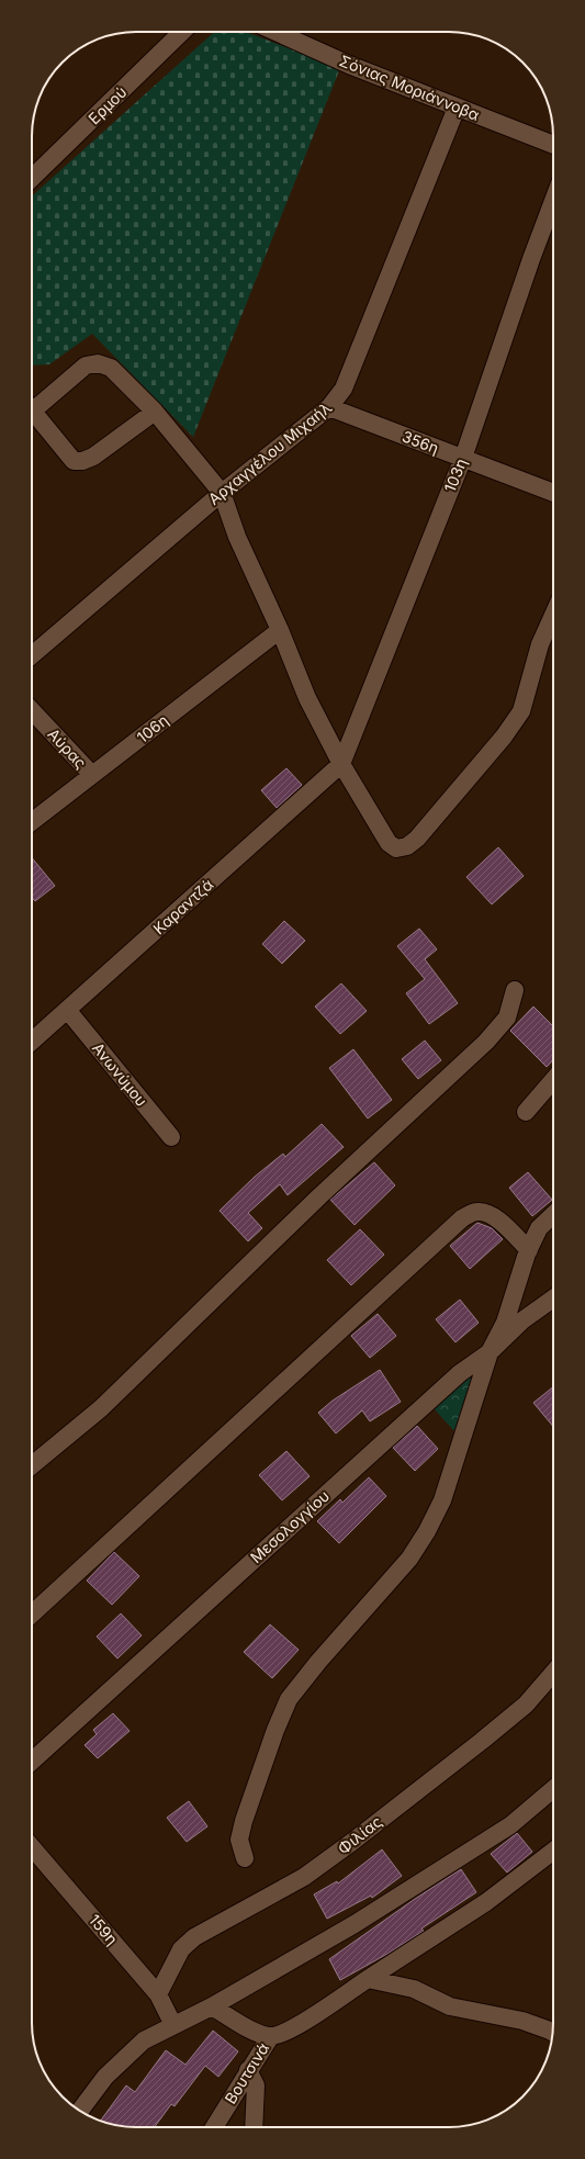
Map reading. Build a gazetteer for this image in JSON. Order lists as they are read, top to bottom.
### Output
{
  "streets": {
    "street": [
      "Σόνιας Μοριάννοβα",
      "Ερμού",
      "356η",
      "Αρχαγγέλου Μιχαήλ",
      "103η",
      "106η",
      "Αύρας",
      "Καραντζά",
      "Ανωνύμου",
      "Μεσολογγίου",
      "Φιλίας",
      "159η",
      "Βουτσινά"
    ]
  },
  "crossings": [
    ["Σόνιας Μοριάννοβα", "Αρχαγγέλου Μιχαήλ"],
    ["356η", "Αρχαγγέλου Μιχαήλ"],
    ["356η", "103η"],
    ["103η", "Καραντζά"],
    ["106η", "Αύρας"],
    ["Καραντζά", "Ανωνύμου"],
    ["Φιλίας", "159η"]
  ]
}
